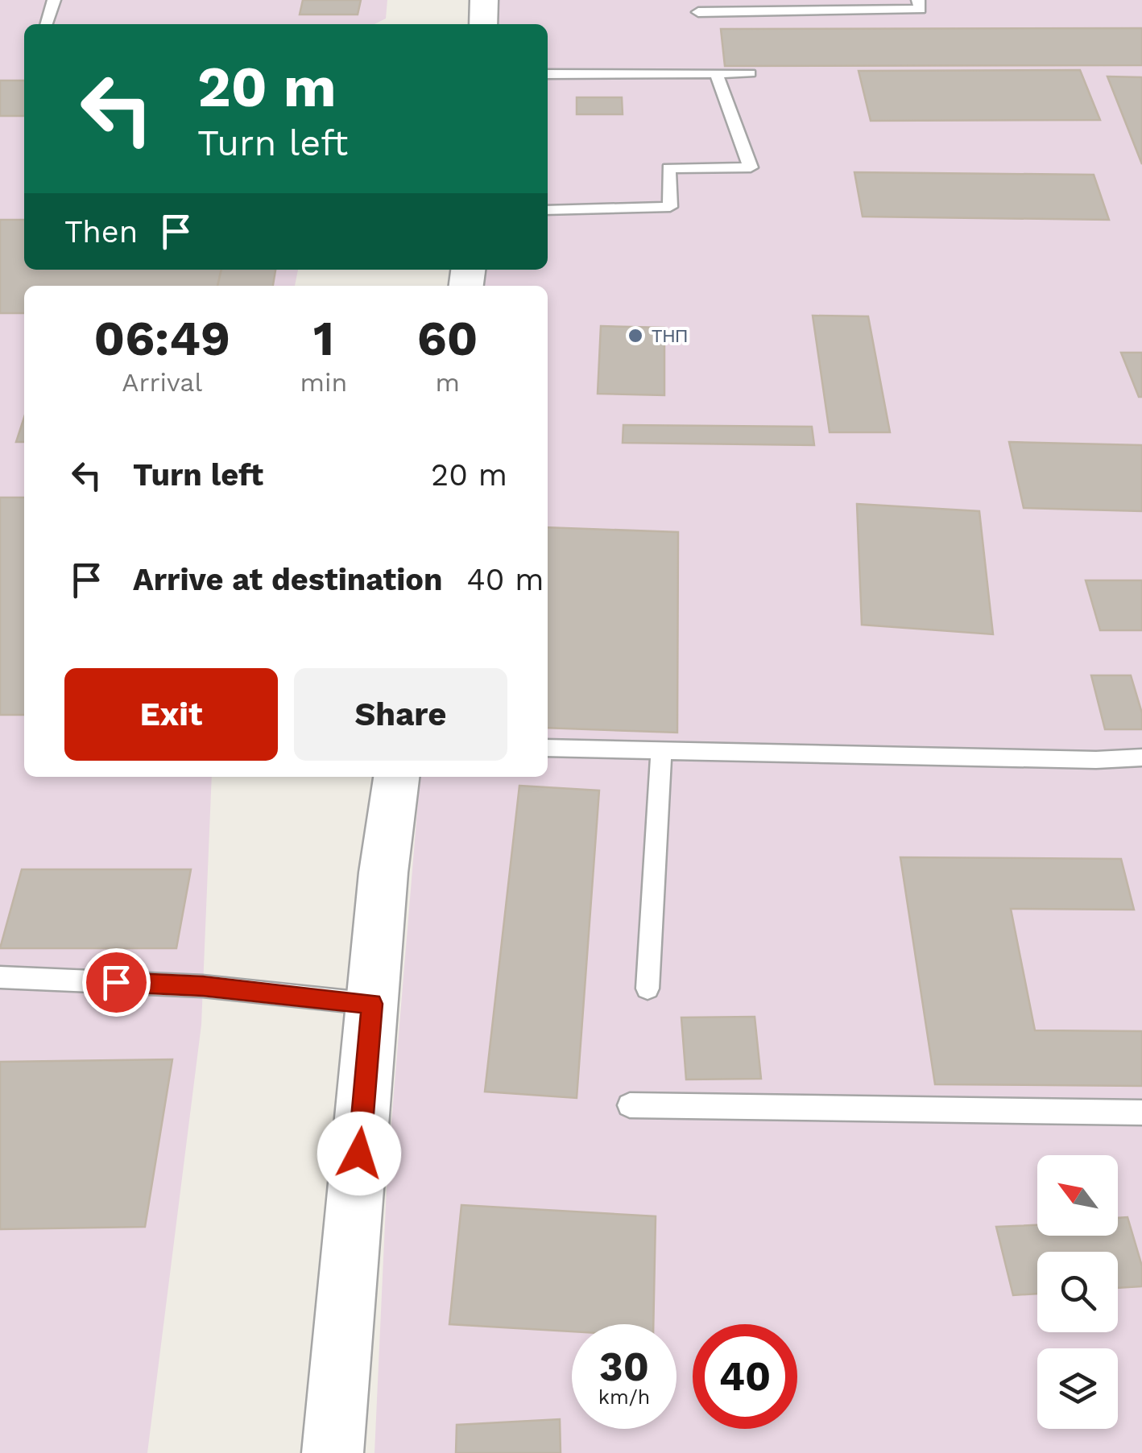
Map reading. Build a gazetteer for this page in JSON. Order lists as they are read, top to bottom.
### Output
{
  "places": ["ТНП"],
  "north": "top left",
  "page": {
    "turn": ["20 m", "Turn left"],
    "then": "Then",
    "eta": [
      "06:49",
      "Arrival",
      "1",
      "min",
      "60",
      "m"
    ],
    "list": [
      {
        "name": "Turn left",
        "value": "20 m"
      },
      {
        "name": "Arrive at destination",
        "value": "40 m"
      }
    ],
    "buttons": ["Exit", "Share"],
    "speed": "30 km/h",
    "limit": "40"
  }
}
